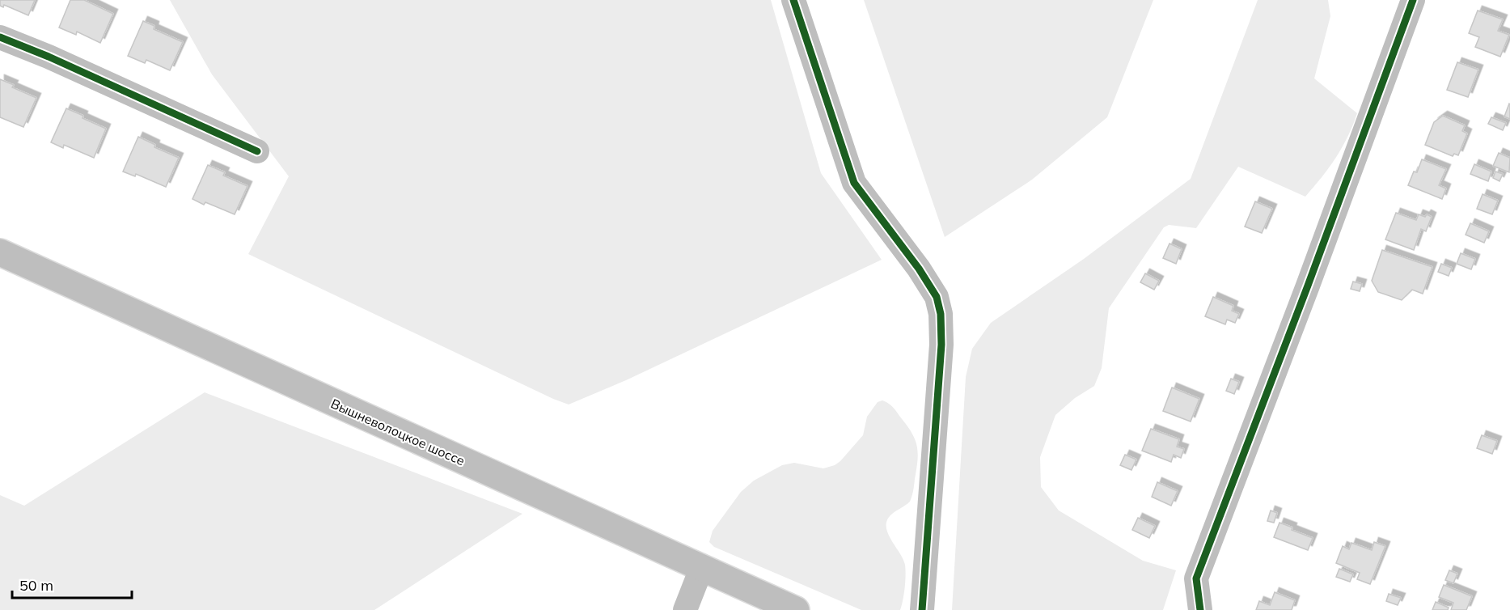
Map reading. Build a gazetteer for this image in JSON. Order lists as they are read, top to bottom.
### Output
{
  "streets": {
    "main road": ["Вышневолоцкое шоссе"]
  },
  "scale_bar": "50 m"
}
